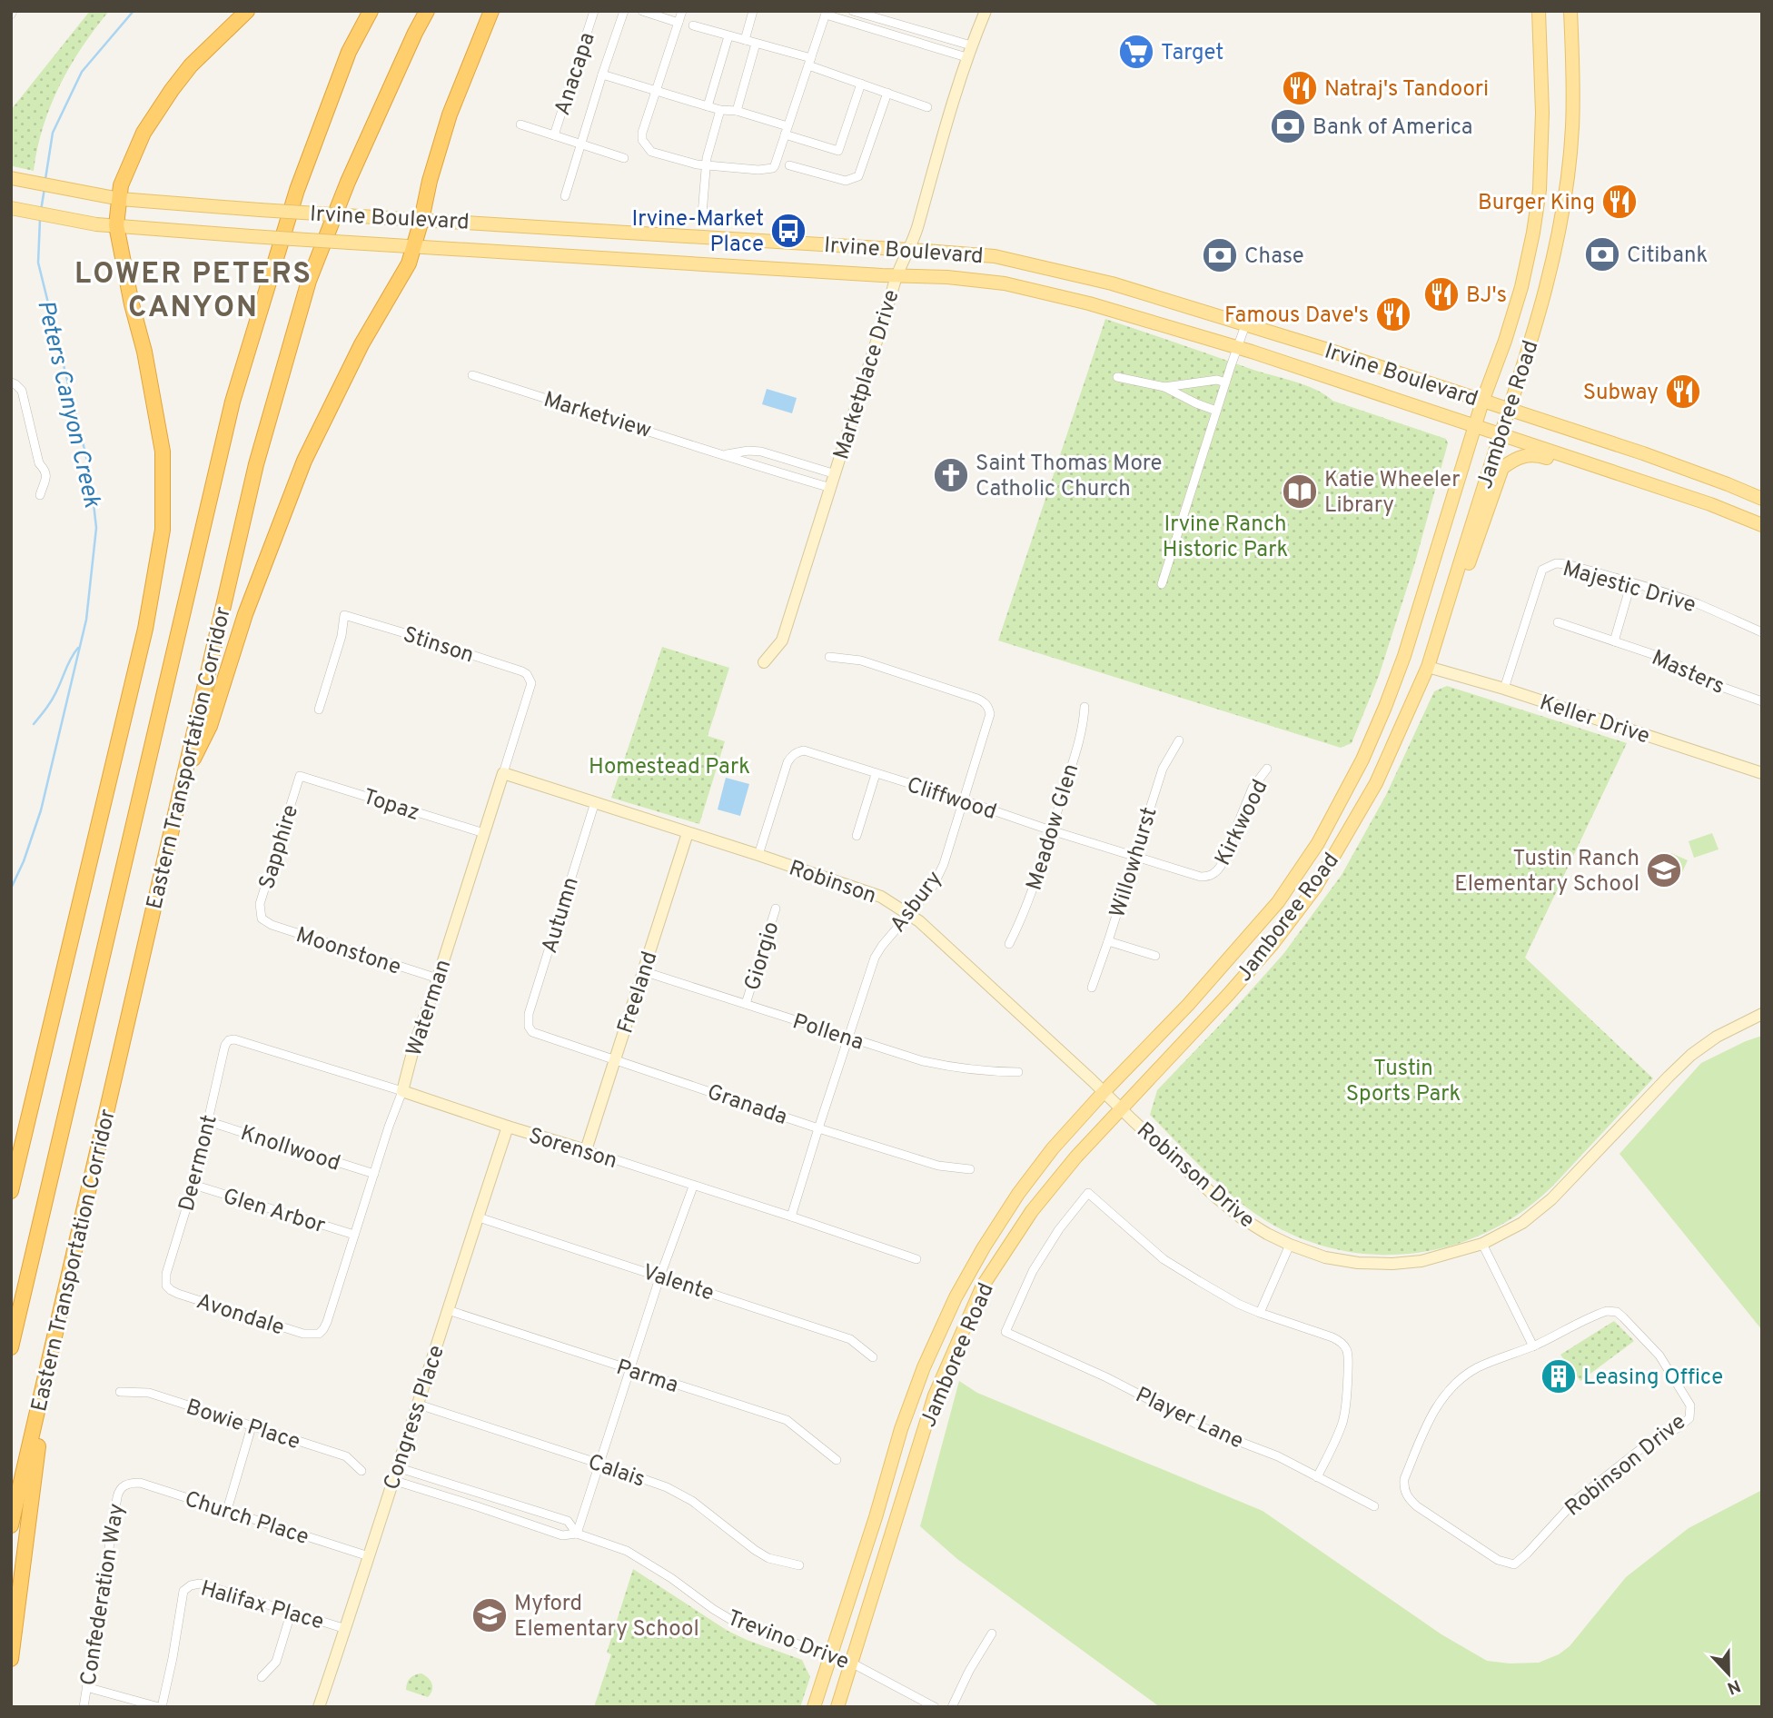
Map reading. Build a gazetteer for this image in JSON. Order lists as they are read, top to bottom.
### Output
{
  "streets": {
    "highway": ["Eastern Transportation Corridor"],
    "main road": ["Irvine Boulevard", "Jamboree Road"],
    "street": [
      "Anacapa",
      "Marketplace Drive",
      "Marketview",
      "Majestic Drive",
      "Stinson",
      "Masters",
      "Keller Drive",
      "Cliffwood",
      "Topaz",
      "Kirkwood",
      "Meadow Glen",
      "Sapphire",
      "Willowhurst",
      "Robinson",
      "Asbury",
      "Autumn",
      "Moonstone",
      "Giorgio",
      "Freeland",
      "Waterman",
      "Pollena",
      "Granada",
      "Knollwood",
      "Sorenson",
      "Deermont",
      "Robinson Drive",
      "Glen Arbor",
      "Valente",
      "Avondale",
      "Parma",
      "Congress Place",
      "Player Lane",
      "Bowie Place",
      "Calais",
      "Church Place",
      "Confederation Way",
      "Halifax Place",
      "Trevino Drive"
    ]
  },
  "crossings": [
    ["Irvine Boulevard", "Marketplace Drive"],
    ["Irvine Boulevard", "Jamboree Road"],
    ["Marketplace Drive", "Marketview"],
    ["Jamboree Road", "Keller Drive"],
    ["Jamboree Road", "Robinson"],
    ["Jamboree Road", "Robinson Drive"],
    ["Jamboree Road", "Trevino Drive"],
    ["Majestic Drive", "Keller Drive"],
    ["Stinson", "Waterman"],
    ["Cliffwood", "Kirkwood"],
    ["Cliffwood", "Meadow Glen"],
    ["Cliffwood", "Willowhurst"],
    ["Cliffwood", "Robinson"],
    ["Cliffwood", "Asbury"],
    ["Topaz", "Sapphire"],
    ["Topaz", "Waterman"],
    ["Sapphire", "Moonstone"],
    ["Robinson", "Asbury"],
    ["Robinson", "Autumn"],
    ["Robinson", "Freeland"],
    ["Robinson", "Waterman"],
    ["Robinson", "Robinson Drive"],
    ["Asbury", "Pollena"],
    ["Asbury", "Granada"],
    ["Asbury", "Sorenson"],
    ["Autumn", "Granada"],
    ["Moonstone", "Waterman"],
    ["Giorgio", "Pollena"],
    ["Freeland", "Pollena"],
    ["Freeland", "Granada"],
    ["Freeland", "Sorenson"],
    ["Waterman", "Knollwood"],
    ["Waterman", "Sorenson"],
    ["Waterman", "Glen Arbor"],
    ["Waterman", "Avondale"],
    ["Knollwood", "Deermont"],
    ["Sorenson", "Deermont"],
    ["Sorenson", "Congress Place"],
    ["Deermont", "Glen Arbor"],
    ["Deermont", "Avondale"],
    ["Valente", "Congress Place"],
    ["Parma", "Congress Place"],
    ["Congress Place", "Calais"],
    ["Congress Place", "Church Place"],
    ["Congress Place", "Halifax Place"],
    ["Congress Place", "Trevino Drive"],
    ["Church Place", "Confederation Way"]
  ],
  "districts": ["LOWER PETERS CANYON"],
  "water": ["Peters Canyon Creek"],
  "parks": ["Irvine Ranch Historic Park", "Homestead Park", "Tustin Sports Park"],
  "places": {
    "supermarket": ["Target"],
    "restaurant": [
      "Natraj's Tandoori",
      "Burger King",
      "BJ's",
      "Famous Dave's",
      "Subway"
    ],
    "bank": ["Bank of America", "Citibank", "Chase"],
    "bus stop": ["Irvine-Market Place"],
    "church": ["Saint Thomas More Catholic Church"],
    "library": ["Katie Wheeler Library"],
    "school or university": ["Tustin Ranch Elementary School", "Myford Elementary School"],
    "building": ["Leasing Office"]
  },
  "north": "bottom"
}
